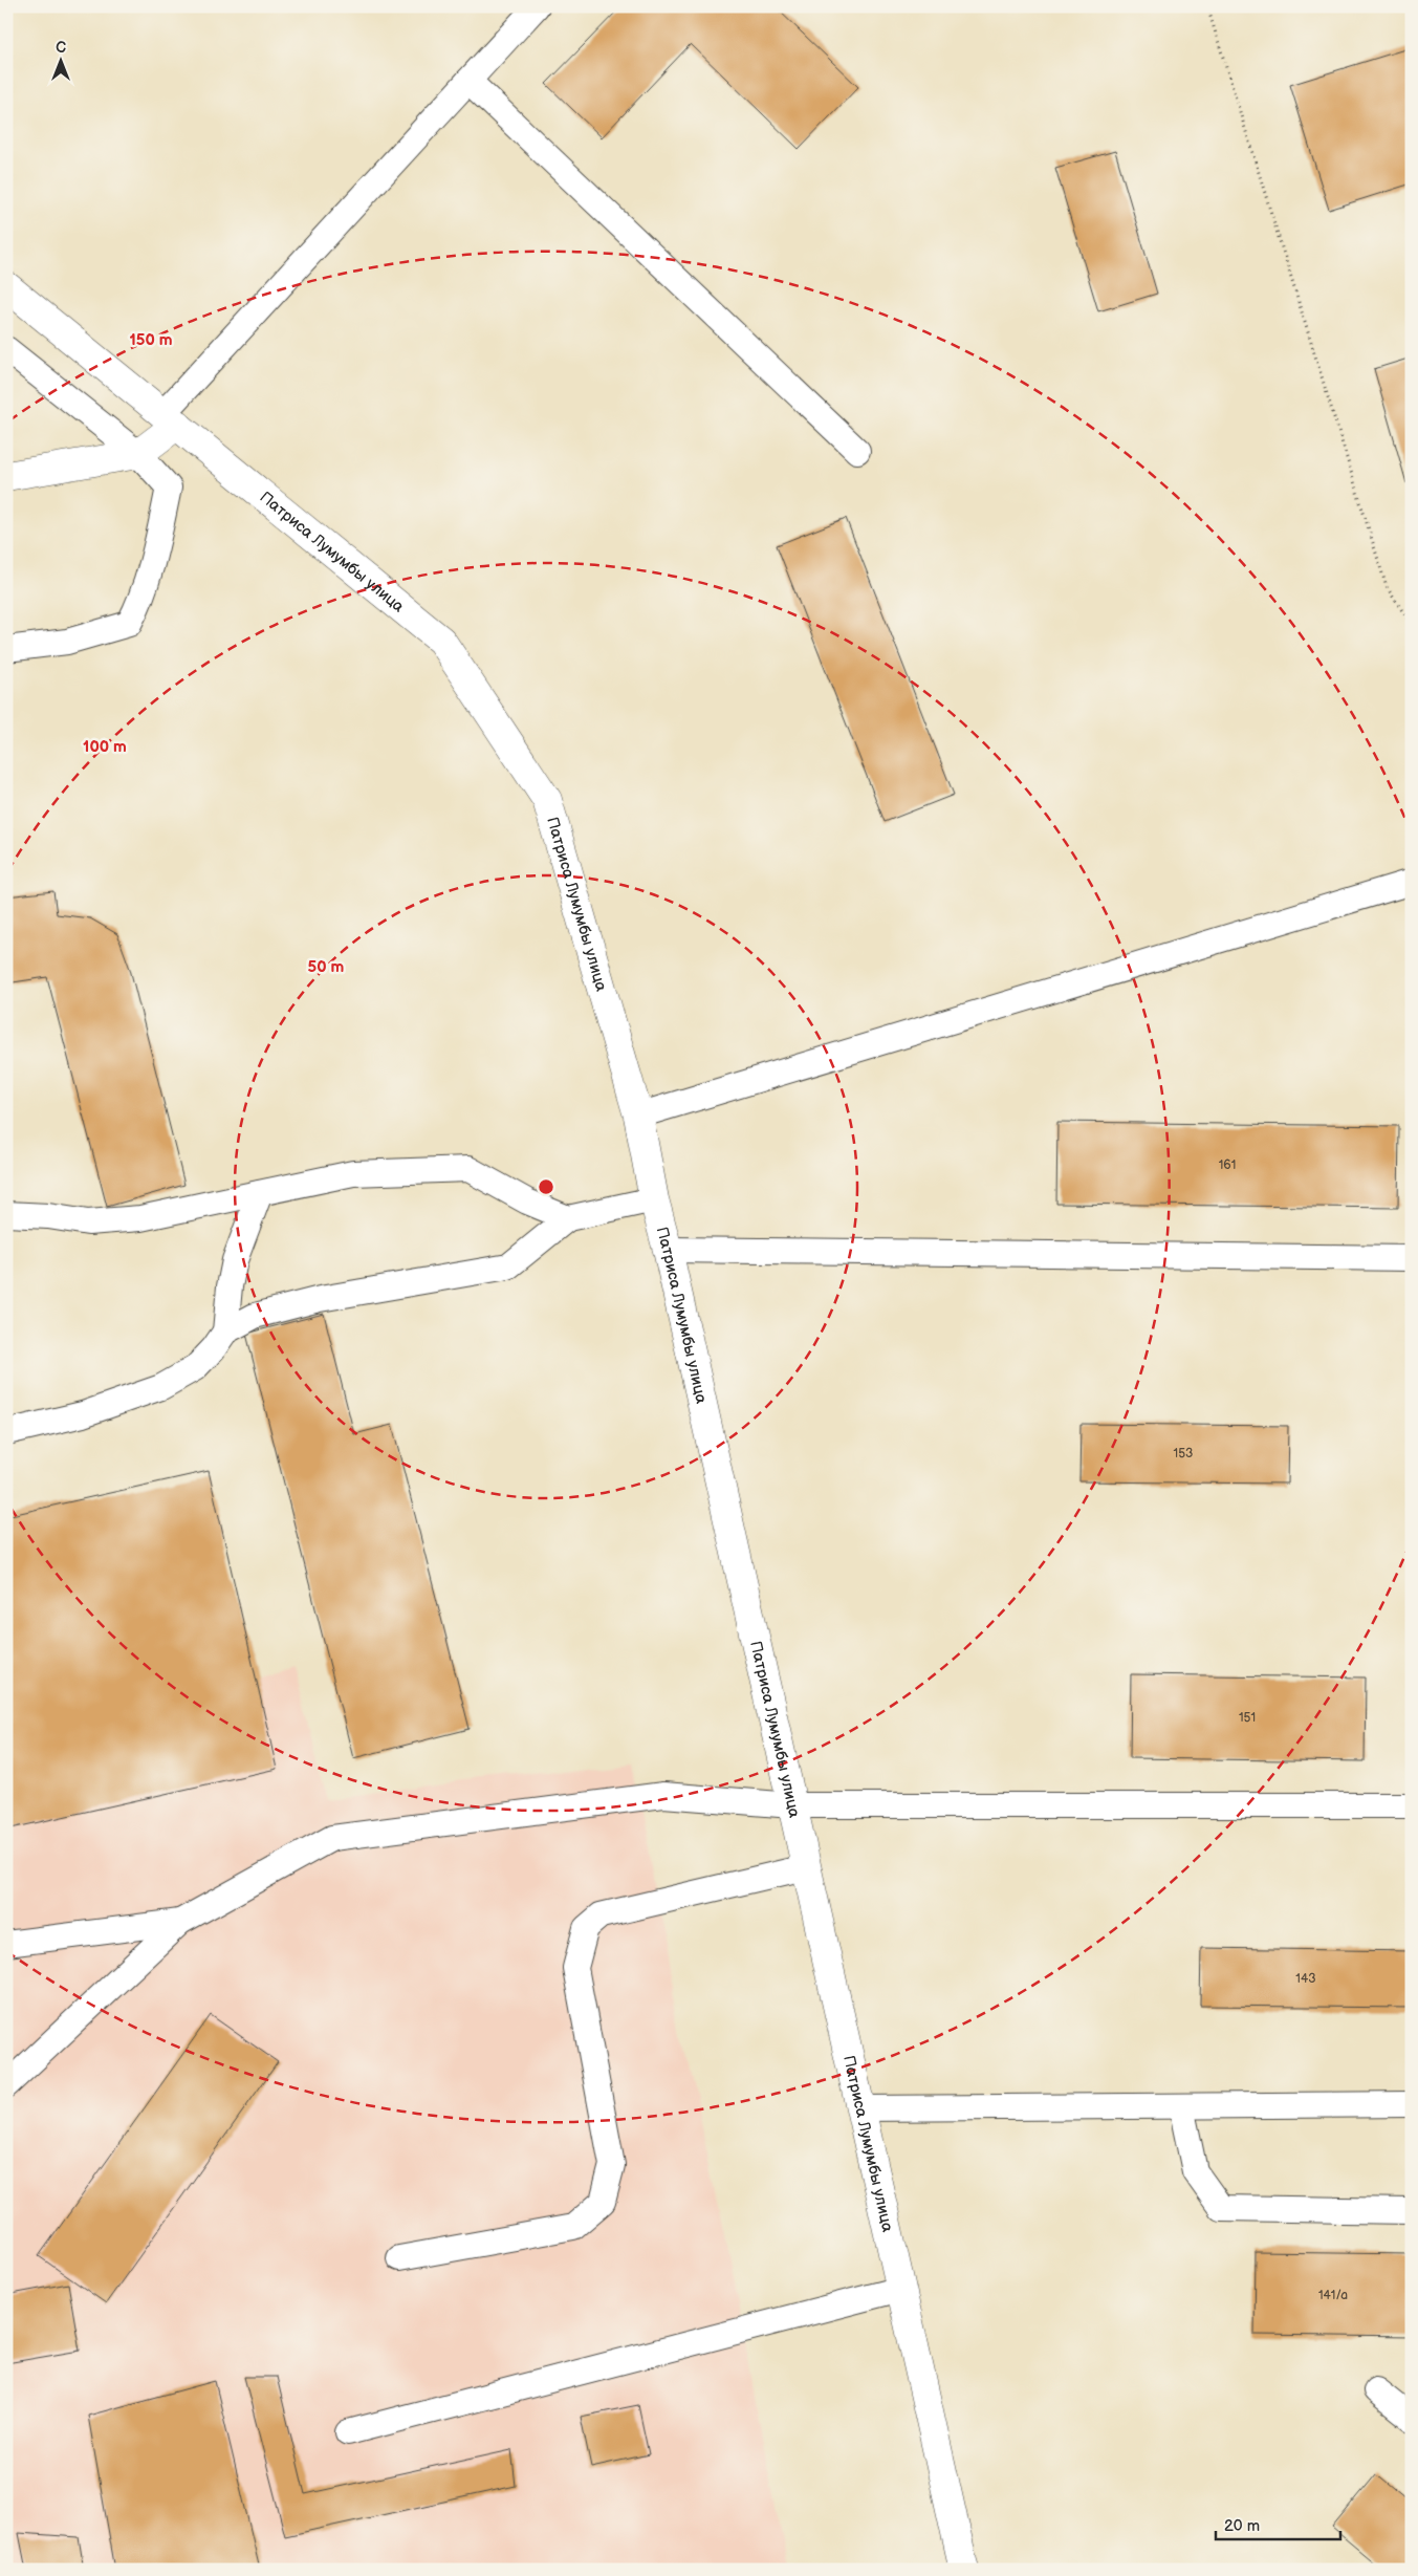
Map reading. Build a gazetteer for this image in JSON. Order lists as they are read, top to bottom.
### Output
{
  "streets": {
    "street": ["Патриса Лумумбы улица"]
  },
  "house_numbers": [
    "161",
    "153",
    "151",
    "143",
    "141/a"
  ],
  "scale_bar": "20 m",
  "north": "top",
  "rings": ["150 m", "100 m", "50 m"]
}
